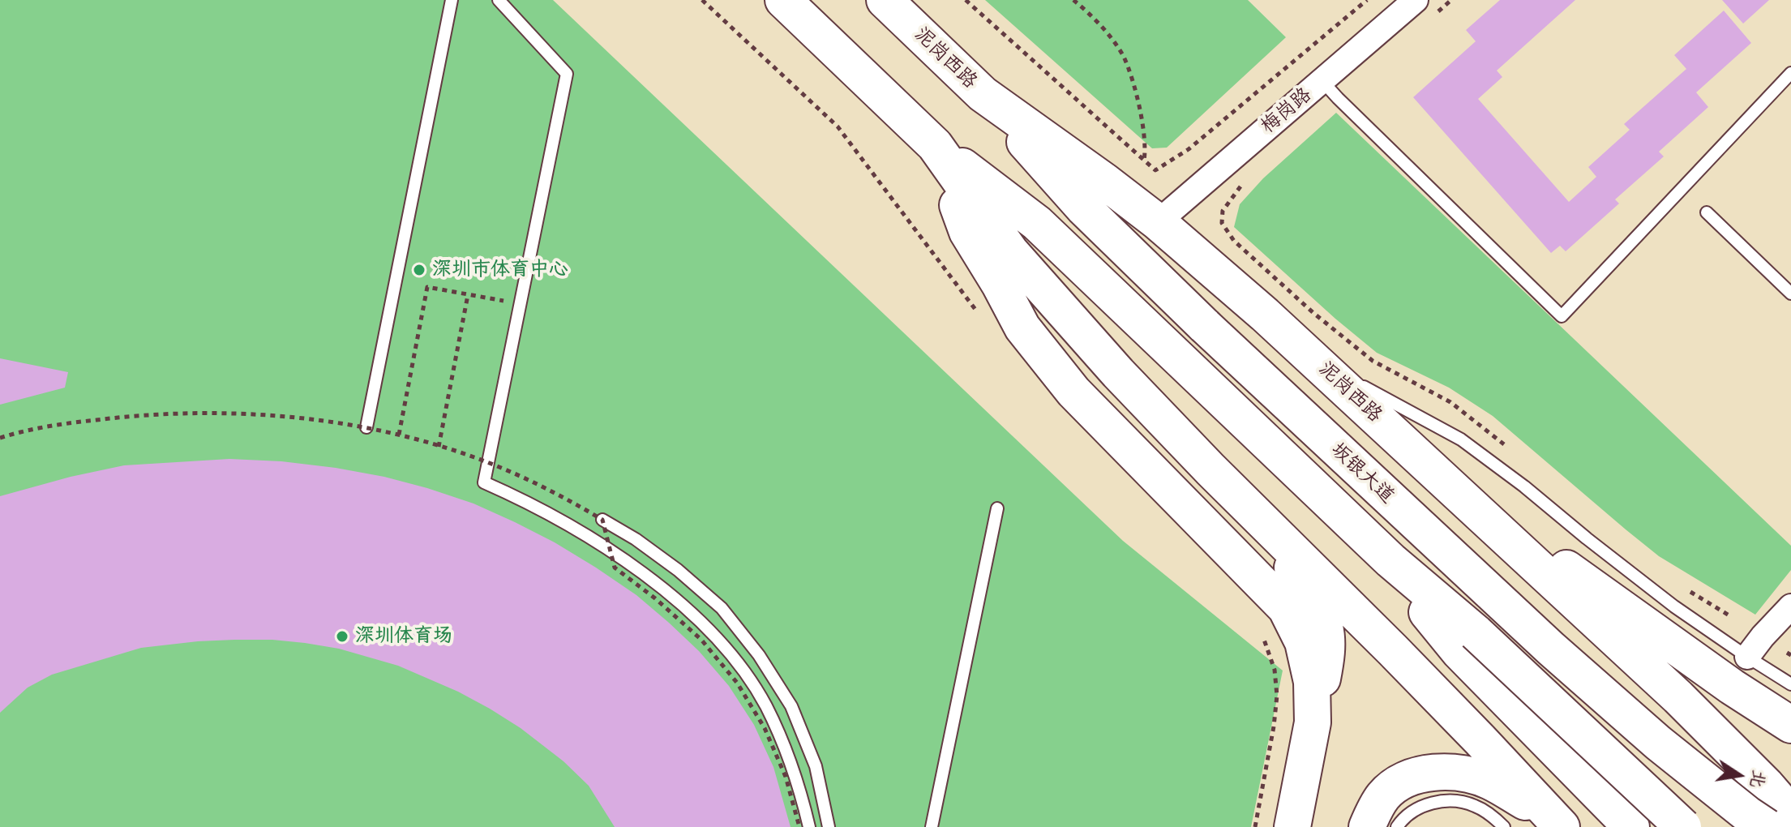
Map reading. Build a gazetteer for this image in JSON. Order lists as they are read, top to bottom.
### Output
{
  "streets": {
    "main road": ["泥岗西路", "坂银大道"],
    "street": ["梅岗路"]
  },
  "crossings": [
    ["泥岗西路", "梅岗路"],
    ["泥岗西路", "坂银大道"]
  ],
  "places": ["深圳市体育中心", "深圳体育场"],
  "north": "right"
}
